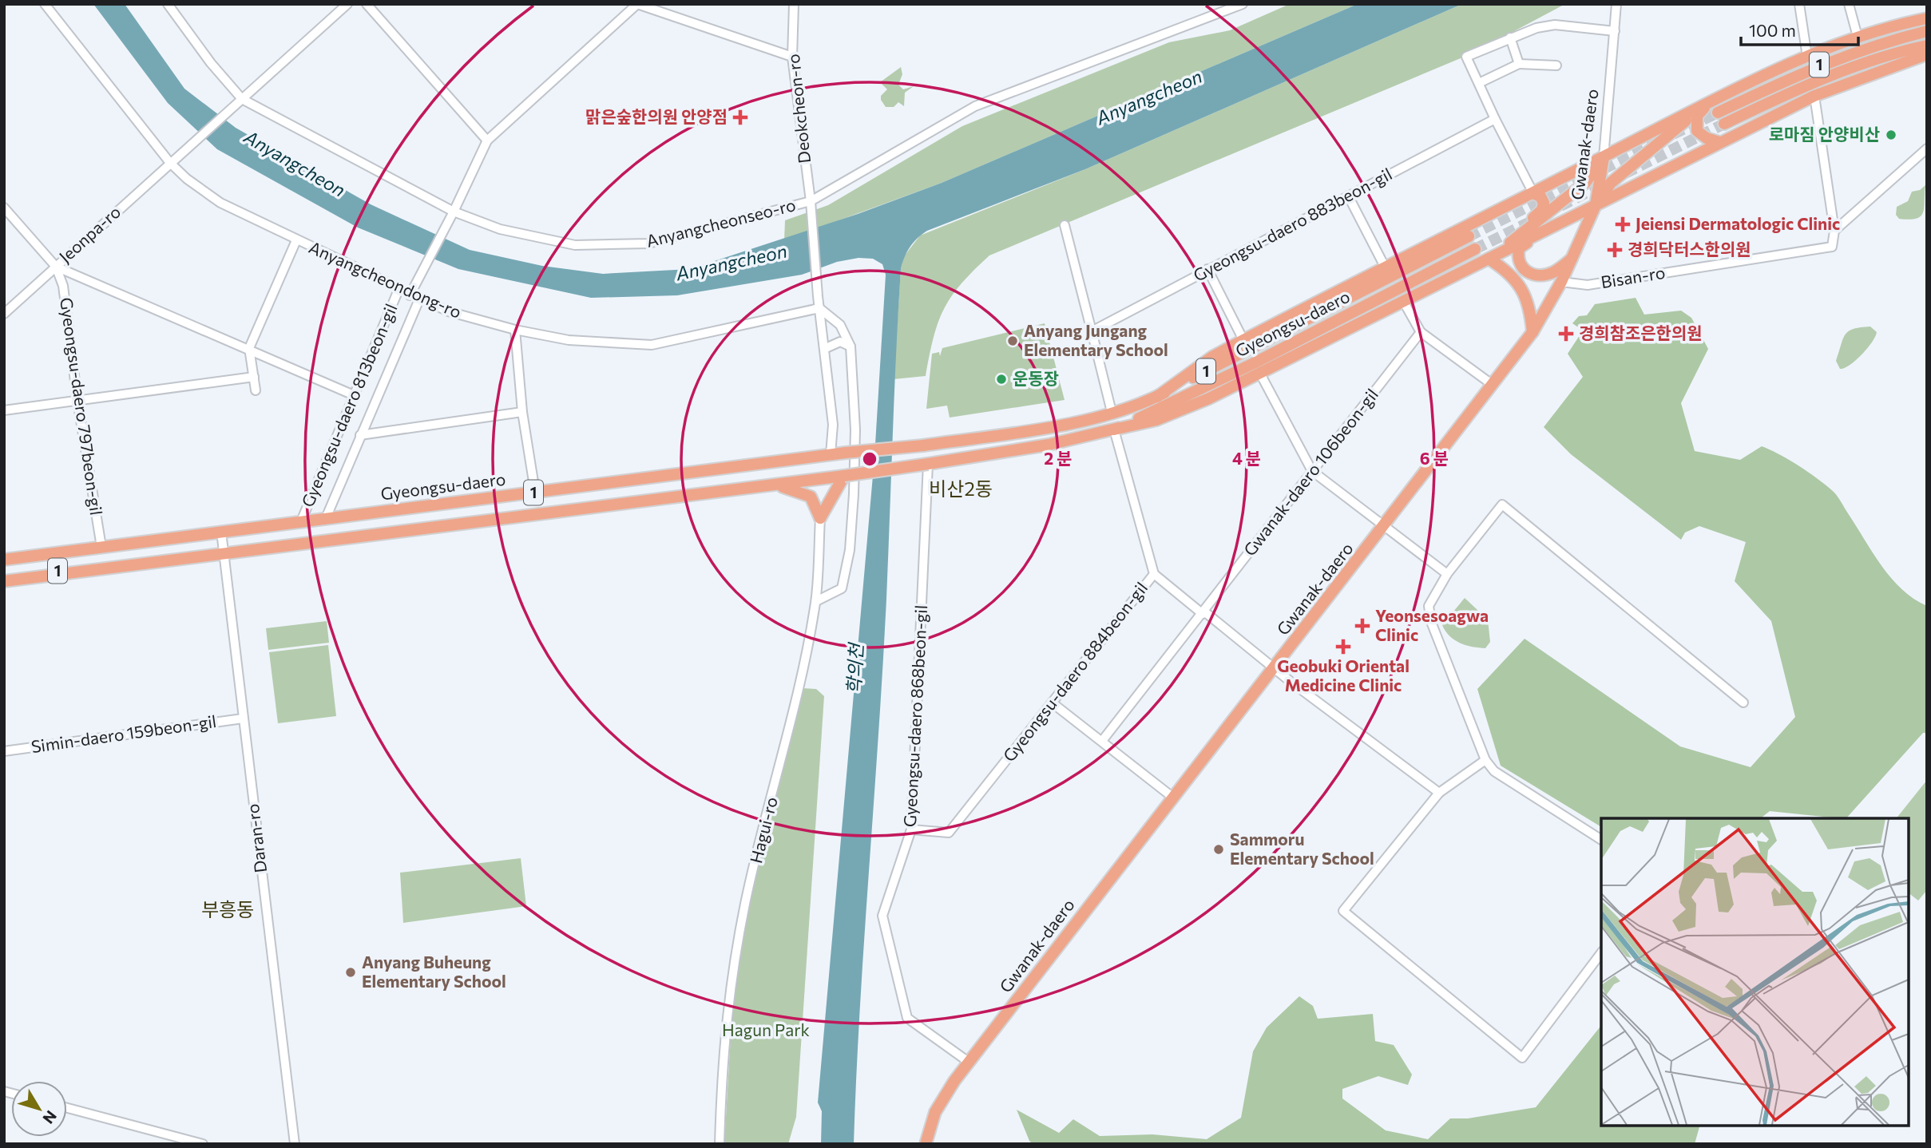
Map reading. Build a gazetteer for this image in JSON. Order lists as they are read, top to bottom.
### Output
{
  "streets": {
    "main road": ["1", "Gwanak-daero", "Gyeongsu-daero"],
    "street": [
      "Deokcheon-ro",
      "Anyangcheonseo-ro",
      "Gyeongsu-daero 883beon-gil",
      "Jeonpa-ro",
      "Bisan-ro",
      "Anyangcheondong-ro",
      "Gyeongsu-daero 813beon-gil",
      "Gyeongsu-daero 797beon-gil",
      "Gwanak-daero 106beon-gil",
      "Gyeongsu-daero 884beon-gil",
      "Gyeongsu-daero 868beon-gil",
      "Simin-daero 159beon-gil",
      "Hagui-ro",
      "Daran-ro"
    ]
  },
  "crossings": [
    ["1", "Gyeongsu-daero"],
    ["1", "Gyeongsu-daero 868beon-gil"],
    ["1", "Daran-ro"],
    ["Deokcheon-ro", "Anyangcheonseo-ro"],
    ["Deokcheon-ro", "Anyangcheondong-ro"],
    ["Gwanak-daero", "Bisan-ro"],
    ["Gwanak-daero", "Gyeongsu-daero 868beon-gil"],
    ["Anyangcheonseo-ro", "Jeonpa-ro"],
    ["Jeonpa-ro", "Anyangcheondong-ro"],
    ["Jeonpa-ro", "Gyeongsu-daero 797beon-gil"],
    ["Anyangcheondong-ro", "Gyeongsu-daero 813beon-gil"],
    ["Gyeongsu-daero", "Gyeongsu-daero 813beon-gil"],
    ["Gyeongsu-daero", "Gyeongsu-daero 797beon-gil"],
    ["Gyeongsu-daero", "Gyeongsu-daero 884beon-gil"],
    ["Gyeongsu-daero", "Gyeongsu-daero 868beon-gil"],
    ["Gyeongsu-daero", "Daran-ro"],
    ["Gyeongsu-daero 884beon-gil", "Gyeongsu-daero 868beon-gil"],
    ["Simin-daero 159beon-gil", "Daran-ro"]
  ],
  "districts": ["비산2동", "부흥동"],
  "water": ["Anyangcheon", "학의천"],
  "parks": ["Hagun Park"],
  "places": {
    "health": [
      "맑은숲한의원 안양점",
      "Jeiensi Dermatologic Clinic",
      "경희닥터스한의원",
      "경희참조은한의원",
      "Yeonsesoagwa Clinic",
      "Geobuki Oriental Medicine Clinic"
    ],
    "other": [
      "로마짐 안양비산",
      "Anyang Jungang Elementary School",
      "운동장",
      "Sammoru Elementary School",
      "Anyang Buheung Elementary School"
    ]
  },
  "scale_bar": "100 m",
  "north": "bottom right",
  "rings": ["2 분", "4 분", "6 분"]
}
